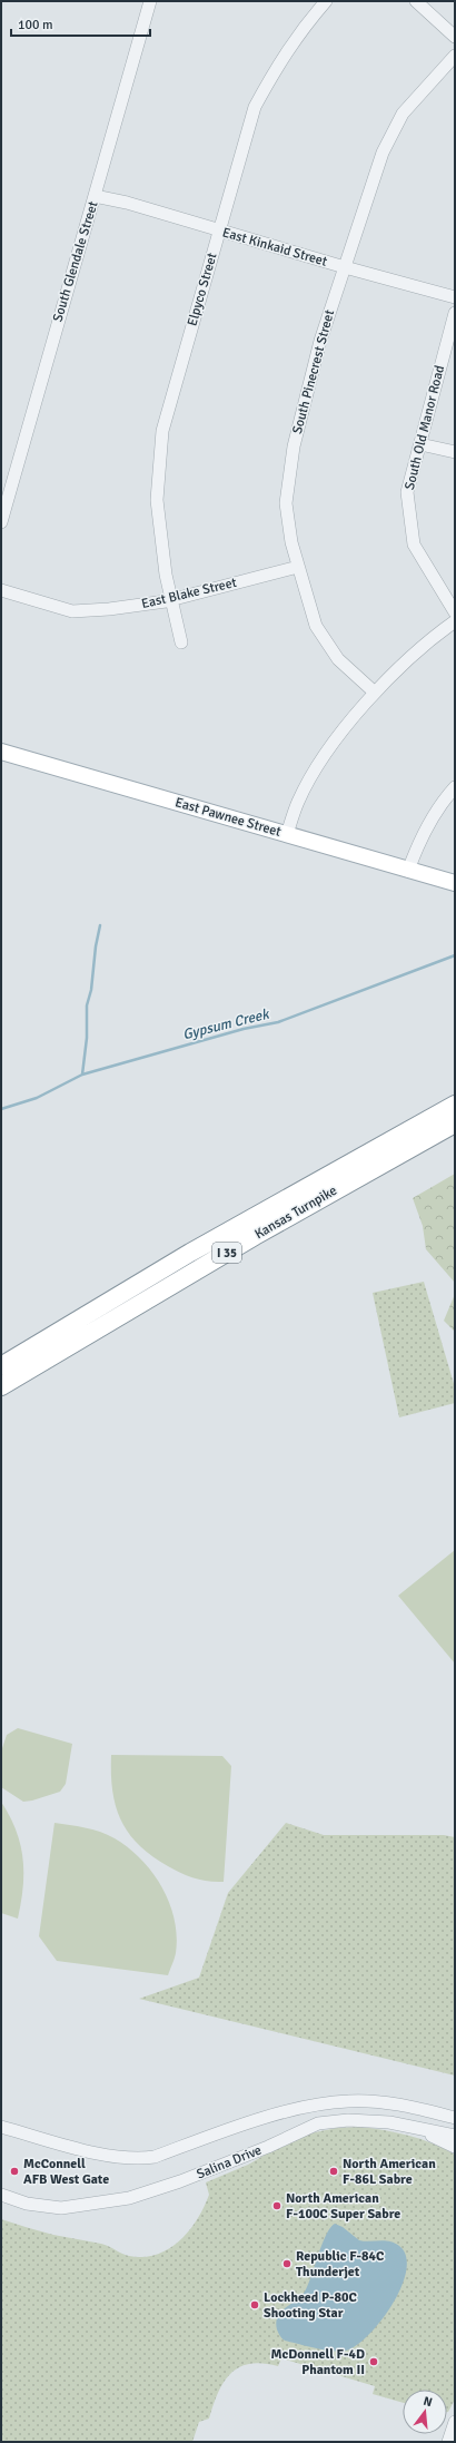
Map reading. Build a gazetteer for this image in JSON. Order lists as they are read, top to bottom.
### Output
{
  "streets": {
    "highway": ["Kansas Turnpike", "I 35"],
    "main road": ["East Pawnee Street"],
    "street": [
      "East Kinkaid Street",
      "South Glendale Street",
      "Elpyco Street",
      "South Pinecrest Street",
      "South Old Manor Road",
      "East Blake Street",
      "Salina Drive"
    ]
  },
  "crossings": [
    ["East Kinkaid Street", "South Glendale Street"],
    ["East Kinkaid Street", "Elpyco Street"],
    ["East Kinkaid Street", "South Pinecrest Street"],
    ["Elpyco Street", "East Blake Street"],
    ["South Pinecrest Street", "East Blake Street"]
  ],
  "water": ["Gypsum Creek"],
  "places": [
    "McConnell AFB West Gate",
    "North American F-86L Sabre",
    "North American F-100C Super Sabre",
    "Republic F-84C Thunderjet",
    "Lockheed P-80C Shooting Star",
    "McDonnell F-4D Phantom II"
  ],
  "scale_bar": "100 m",
  "north": "top"
}
